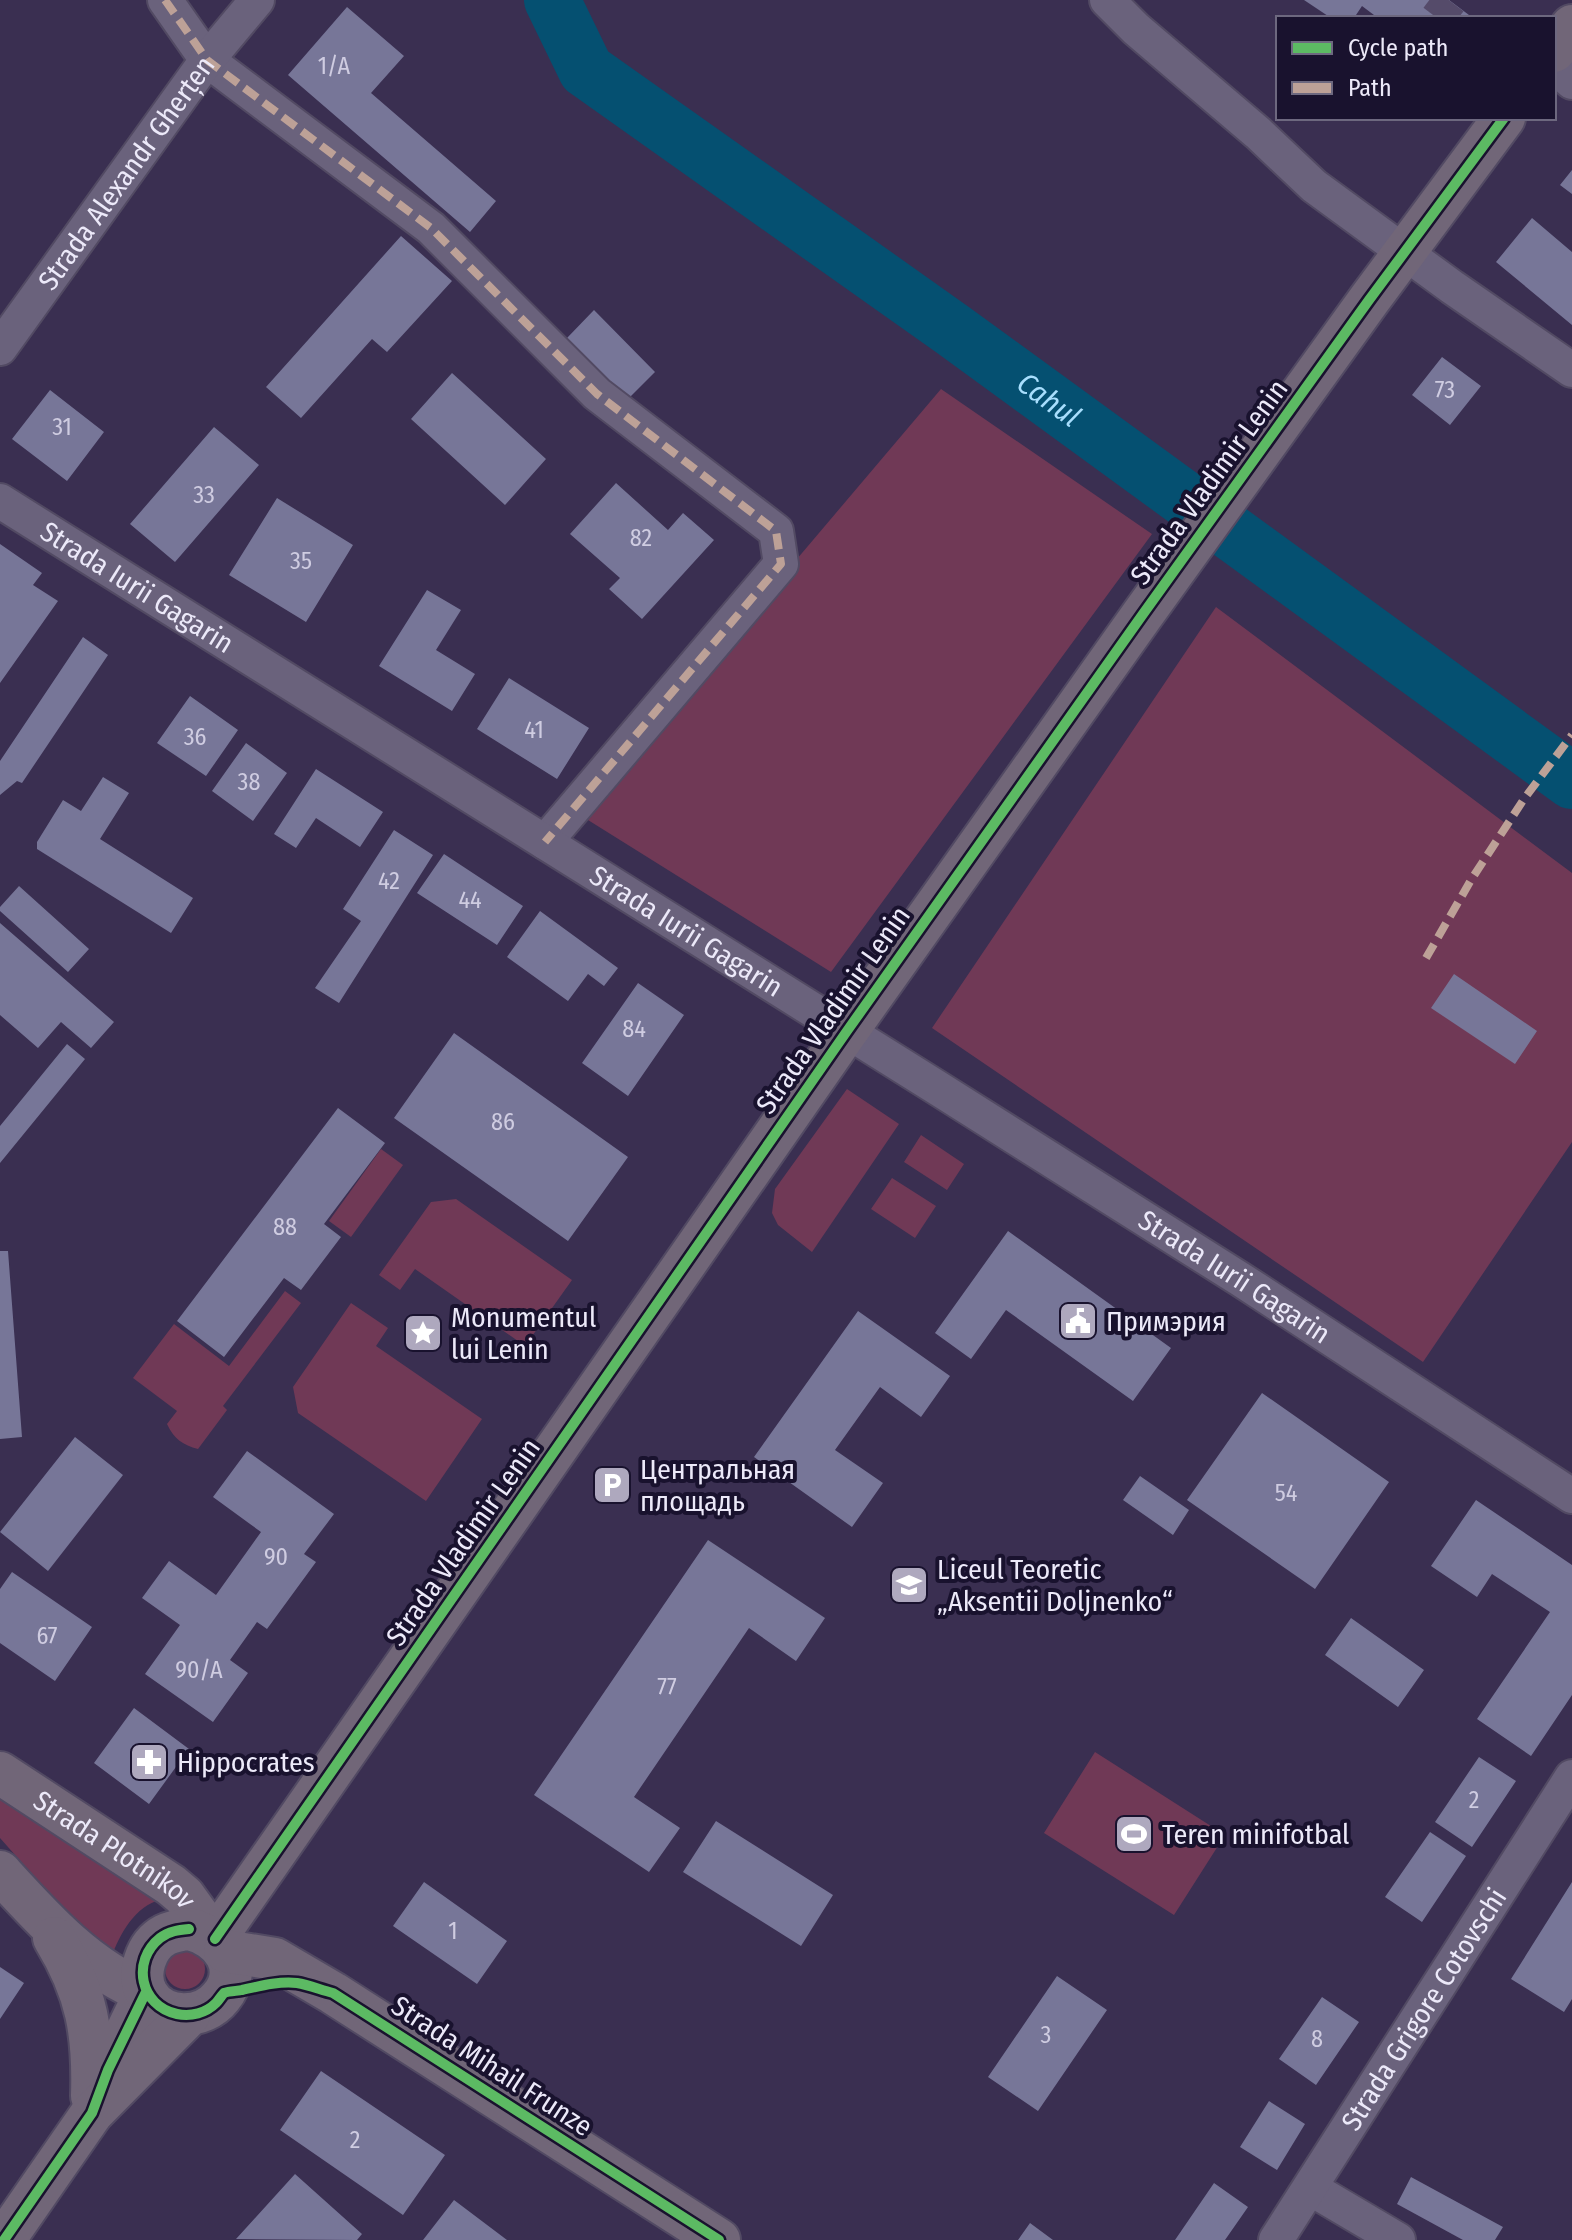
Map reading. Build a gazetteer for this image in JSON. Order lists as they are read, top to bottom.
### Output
{
  "streets": {
    "main road": ["Strada Vladimir Lenin", "Strada Plotnikov", "Strada Mihail Frunze"],
    "street": ["Strada Alexandr Gherțen", "Strada Iurii Gagarin", "Strada Grigore Cotovschi"]
  },
  "crossings": [
    ["Strada Vladimir Lenin", "Strada Iurii Gagarin"],
    ["Strada Vladimir Lenin", "Strada Plotnikov"],
    ["Strada Vladimir Lenin", "Strada Mihail Frunze"],
    ["Strada Plotnikov", "Strada Mihail Frunze"]
  ],
  "water": ["Cahul"],
  "places": {
    "public building": ["Примэрия"],
    "place": ["Monumentul lui Lenin"],
    "parking": ["Центральная площадь"],
    "school or university": ["Liceul Teoretic „Aksentii Doljnenko“"],
    "pharmacy": ["Hippocrates"],
    "sports": ["Teren minifotbal"]
  },
  "house_numbers": [
    "1/A",
    "73",
    "31",
    "33",
    "82",
    "35",
    "41",
    "36",
    "38",
    "42",
    "44",
    "84",
    "86",
    "88",
    "54",
    "90",
    "67",
    "90/A",
    "77",
    "2",
    "1",
    "3",
    "8",
    "2"
  ],
  "legend": ["Cycle path", "Path"]
}
